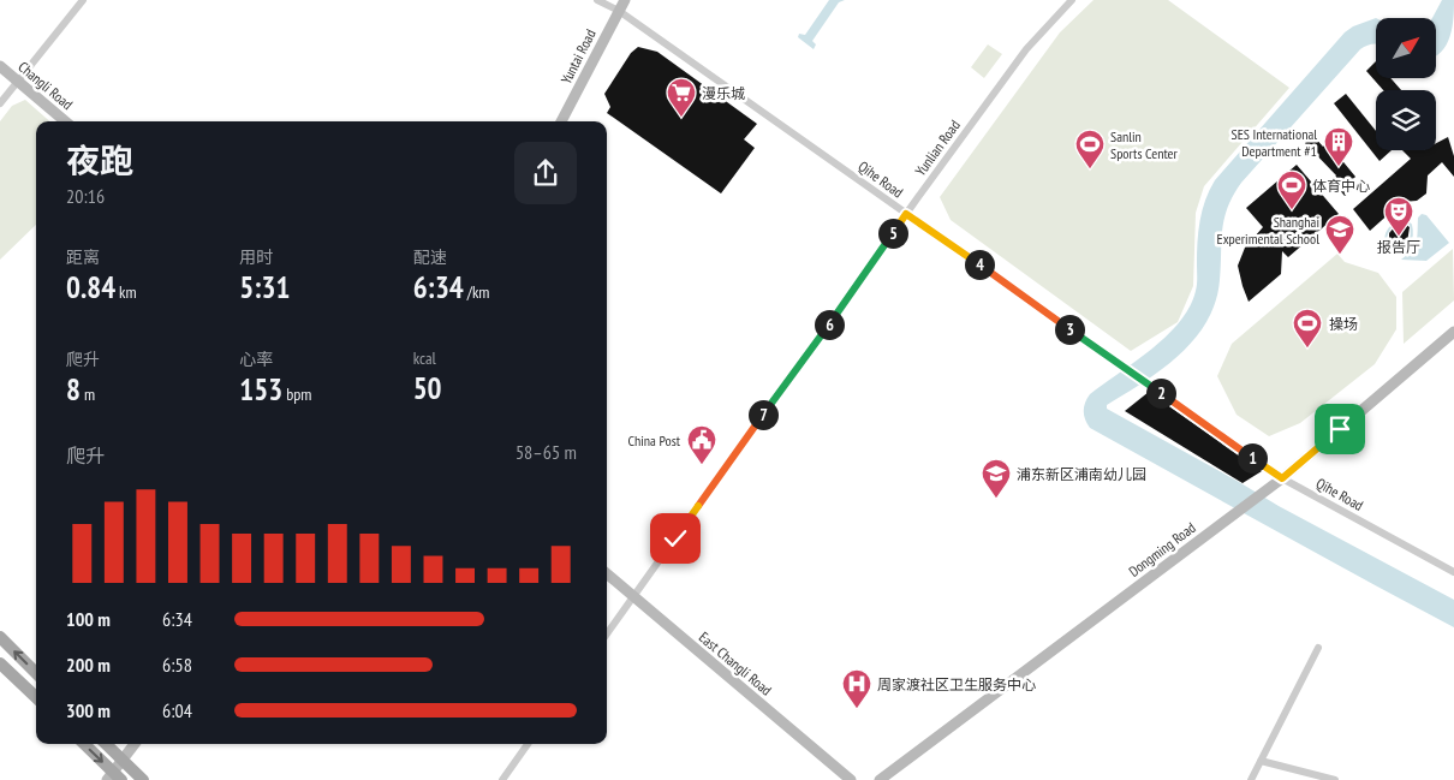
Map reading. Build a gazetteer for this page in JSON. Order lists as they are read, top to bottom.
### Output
{
  "streets": {
    "main road": [
      "Yuntai Road",
      "Changli Road",
      "Dongming Road",
      "East Changli Road"
    ],
    "street": ["Yunlian Road", "Qihe Road"]
  },
  "crossings": [
    ["Yuntai Road", "Qihe Road"],
    ["Yunlian Road", "Qihe Road"],
    ["Yunlian Road", "East Changli Road"],
    ["Qihe Road", "Dongming Road"]
  ],
  "places": {
    "supermarket": ["漫乐城"],
    "building": ["SES International Department #1"],
    "sports": ["Sanlin Sports Center", "体育中心", "操场"],
    "theatre": ["报告厅"],
    "school or university": ["Shanghai Experimental School", "浦东新区浦南幼儿园"],
    "public building": ["China Post"],
    "hospital": ["周家渡社区卫生服务中心"]
  },
  "north": "top right",
  "page": {
    "heading": ["夜跑", "20:16"],
    "pins": [
      "5",
      "4",
      "6",
      "3",
      "2",
      "7",
      "1"
    ],
    "stats": [
      ["距离", "0.84 km"],
      ["用时", "5:31"],
      ["配速", "6:34 /km"],
      ["爬升", "8 m"],
      ["心率", "153 bpm"],
      ["kcal", "50"]
    ],
    "chart": ["爬升", "58–65 m"],
    "list": [
      {
        "name": "100 m",
        "note": "6:34"
      },
      {
        "name": "200 m",
        "note": "6:58"
      },
      {
        "name": "300 m",
        "note": "6:04"
      }
    ]
  }
}
